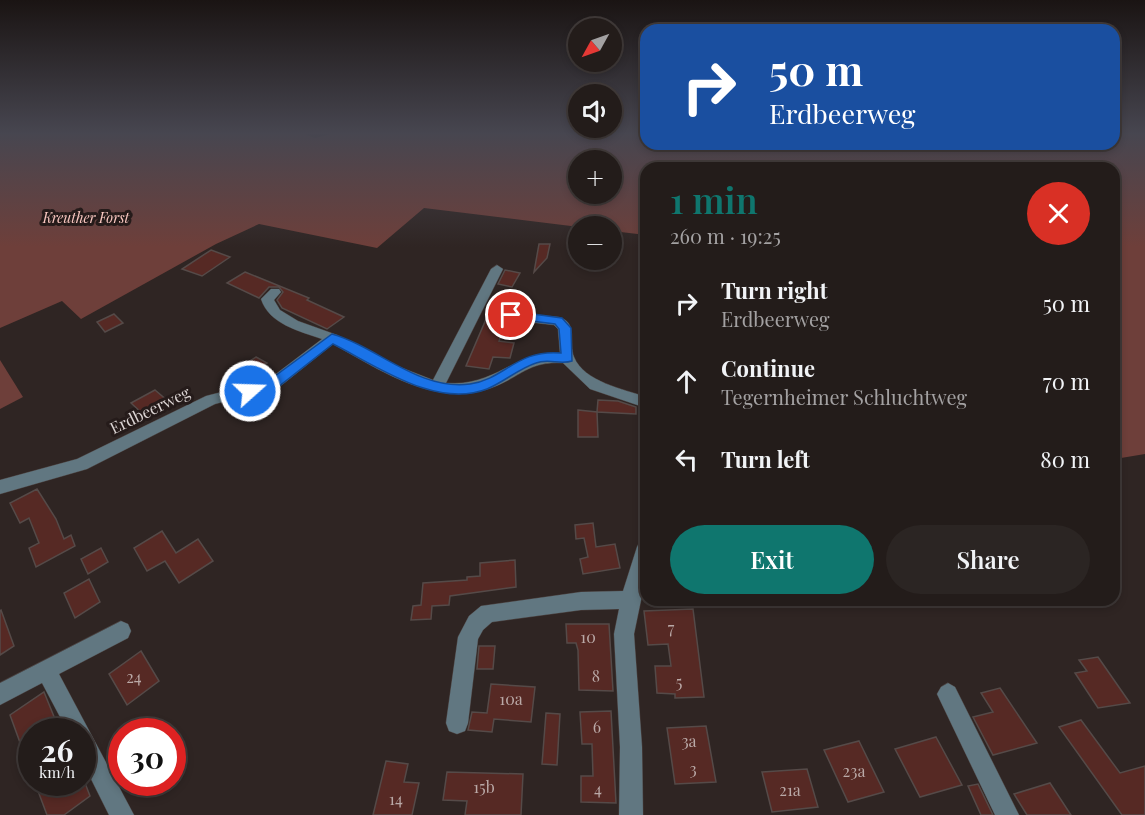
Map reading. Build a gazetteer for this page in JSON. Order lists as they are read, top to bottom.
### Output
{
  "streets": {
    "street": ["Erdbeerweg"]
  },
  "parks": ["Kreuther Forst"],
  "house_numbers": [
    "7",
    "10",
    "8",
    "24",
    "5",
    "10a",
    "6",
    "3a",
    "3",
    "23a",
    "15b",
    "4",
    "21a",
    "14"
  ],
  "north": "bottom left",
  "page": {
    "map_buttons": ["+", "−"],
    "turn": ["50 m", "Erdbeerweg"],
    "heading": ["1 min", "260 m · 19:25"],
    "list": [
      {
        "name": "Turn right",
        "note": "Erdbeerweg",
        "value": "50 m"
      },
      {
        "name": "Continue",
        "note": "Tegernheimer Schluchtweg",
        "value": "70 m"
      },
      {
        "name": "Turn left",
        "value": "80 m"
      }
    ],
    "buttons": ["Exit", "Share"],
    "speed": "26 km/h",
    "limit": "30"
  }
}
